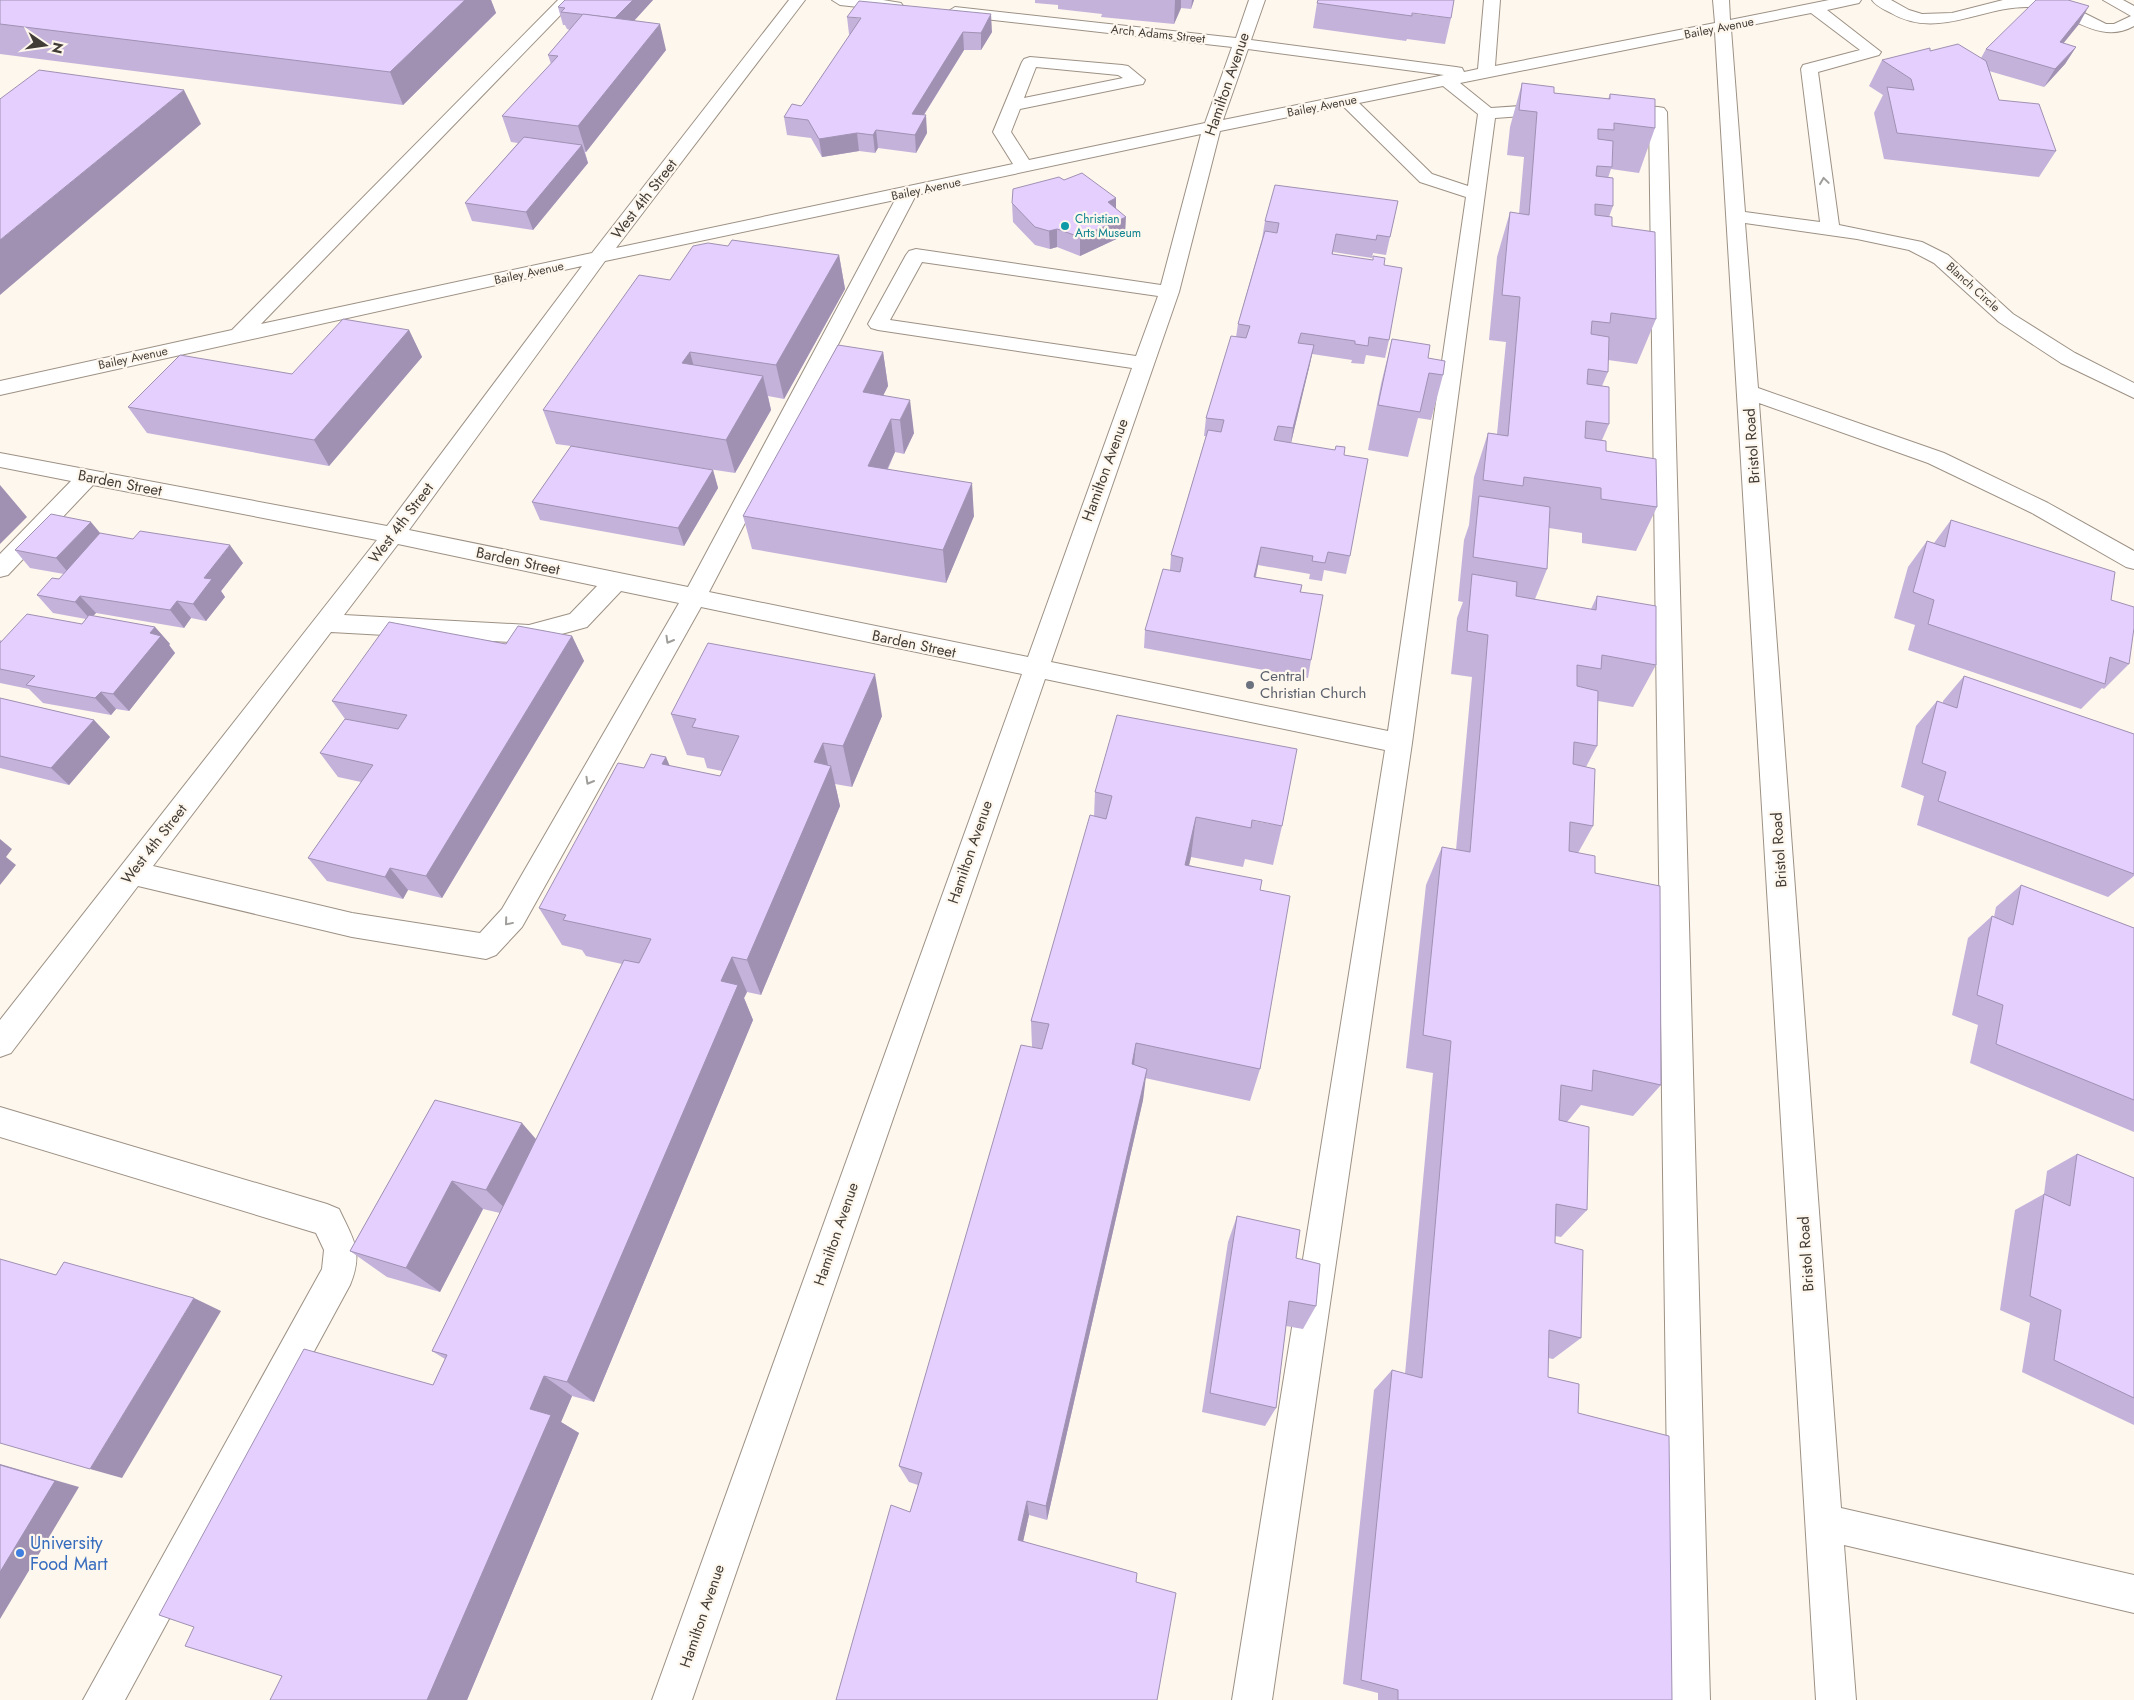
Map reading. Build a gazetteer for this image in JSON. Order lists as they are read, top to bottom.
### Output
{
  "streets": {
    "street": [
      "Bailey Avenue",
      "Arch Adams Street",
      "Hamilton Avenue",
      "West 4th Street",
      "Blanch Circle",
      "Bristol Road",
      "Barden Street"
    ]
  },
  "crossings": [
    ["Bailey Avenue", "Arch Adams Street"],
    ["Bailey Avenue", "Hamilton Avenue"],
    ["Bailey Avenue", "West 4th Street"],
    ["Bailey Avenue", "Bristol Road"],
    ["Arch Adams Street", "Hamilton Avenue"],
    ["Hamilton Avenue", "Barden Street"],
    ["West 4th Street", "Barden Street"],
    ["Blanch Circle", "Bristol Road"]
  ],
  "places": ["Christian Arts Museum", "Central Christian Church", "University Food Mart"],
  "north": "right"
}
